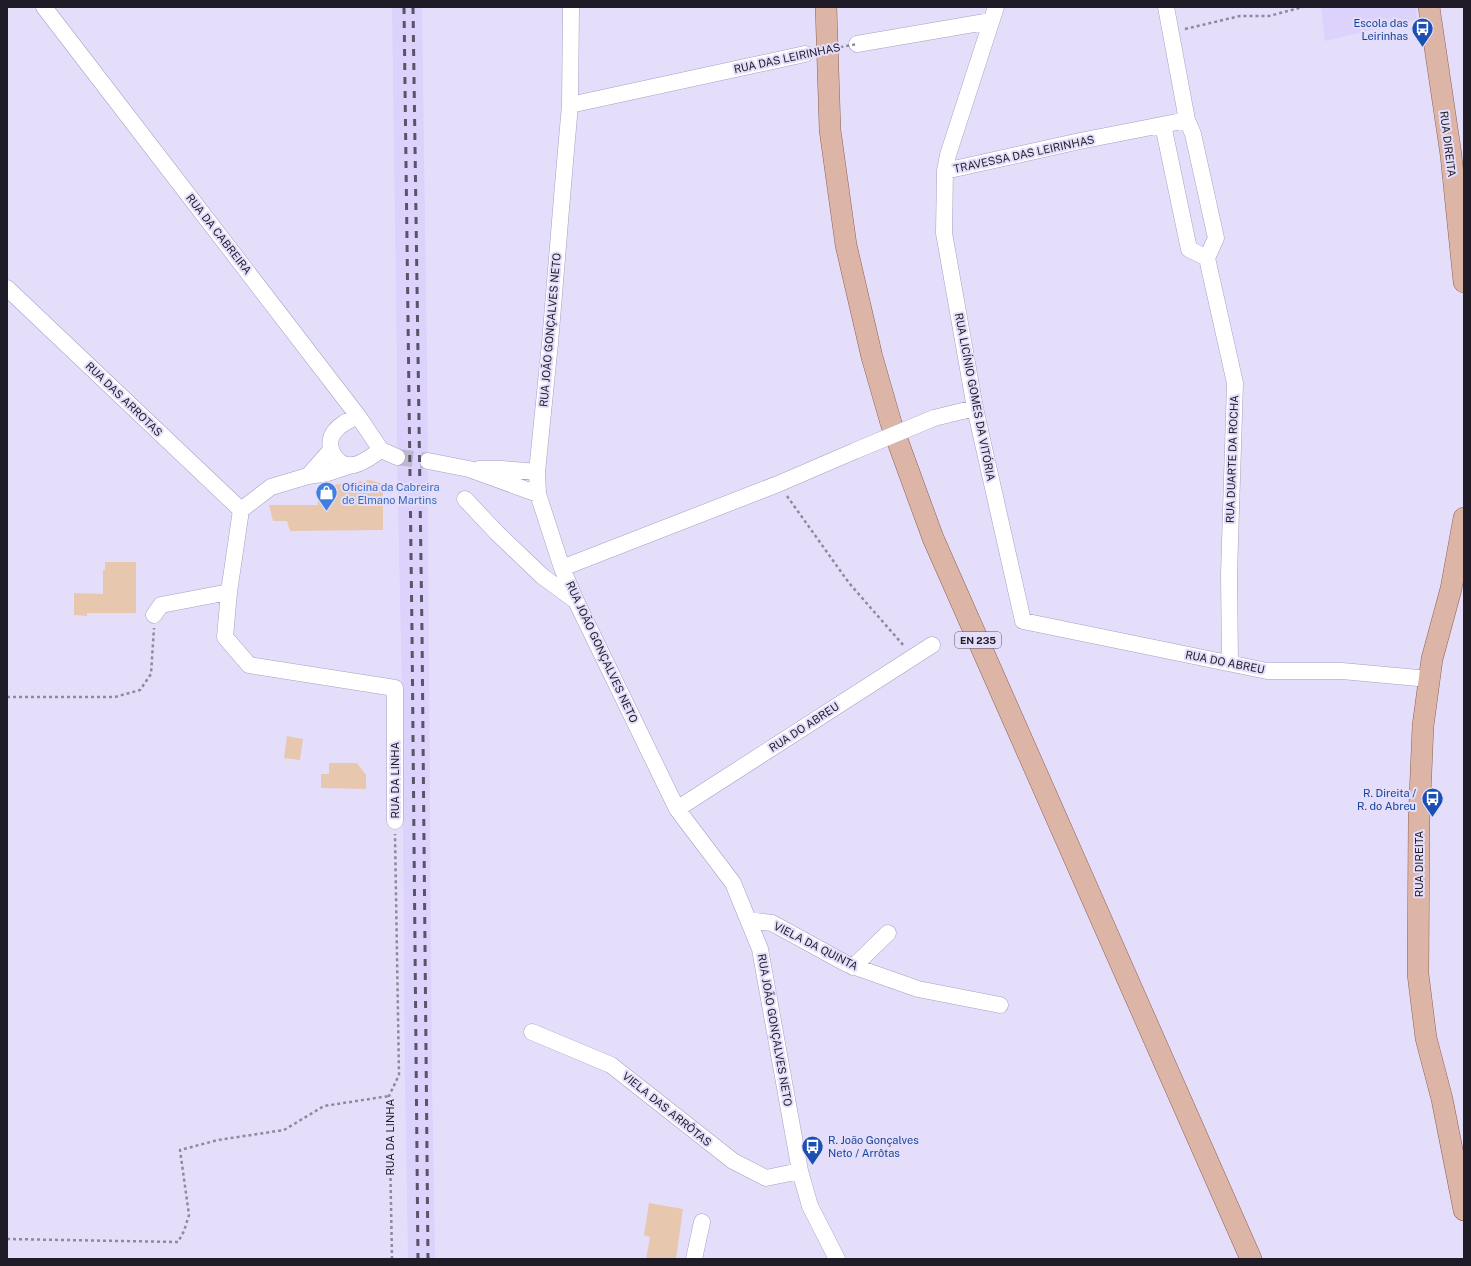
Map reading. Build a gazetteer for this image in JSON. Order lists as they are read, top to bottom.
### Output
{
  "streets": {
    "main road": ["RUA DIREITA", "EN 235"],
    "street": [
      "RUA DAS LEIRINHAS",
      "TRAVESSA DAS LEIRINHAS",
      "RUA DA CABREIRA",
      "RUA JOÃO GONÇALVES NETO",
      "RUA LICÍNIO GOMES DA VITÓRIA",
      "RUA DAS ARROTAS",
      "RUA DUARTE DA ROCHA",
      "RUA DO ABREU",
      "RUA DA LINHA",
      "VIELA DA QUINTA",
      "VIELA DAS ARRÔTAS"
    ]
  },
  "crossings": [
    ["RUA DAS LEIRINHAS", "RUA JOÃO GONÇALVES NETO"],
    ["RUA DIREITA", "RUA DO ABREU"],
    ["TRAVESSA DAS LEIRINHAS", "RUA LICÍNIO GOMES DA VITÓRIA"],
    ["RUA JOÃO GONÇALVES NETO", "RUA DO ABREU"],
    ["RUA JOÃO GONÇALVES NETO", "VIELA DA QUINTA"],
    ["RUA JOÃO GONÇALVES NETO", "VIELA DAS ARRÔTAS"],
    ["RUA LICÍNIO GOMES DA VITÓRIA", "RUA DO ABREU"],
    ["RUA DAS ARROTAS", "RUA DA LINHA"],
    ["RUA DUARTE DA ROCHA", "RUA DO ABREU"]
  ],
  "places": {
    "bus stop": ["Escola das Leirinhas", "R. Direita / R. do Abreu", "R. João Gonçalves Neto / Arrôtas"],
    "shop": ["Oficina da Cabreira de Elmano Martins"]
  }
}
